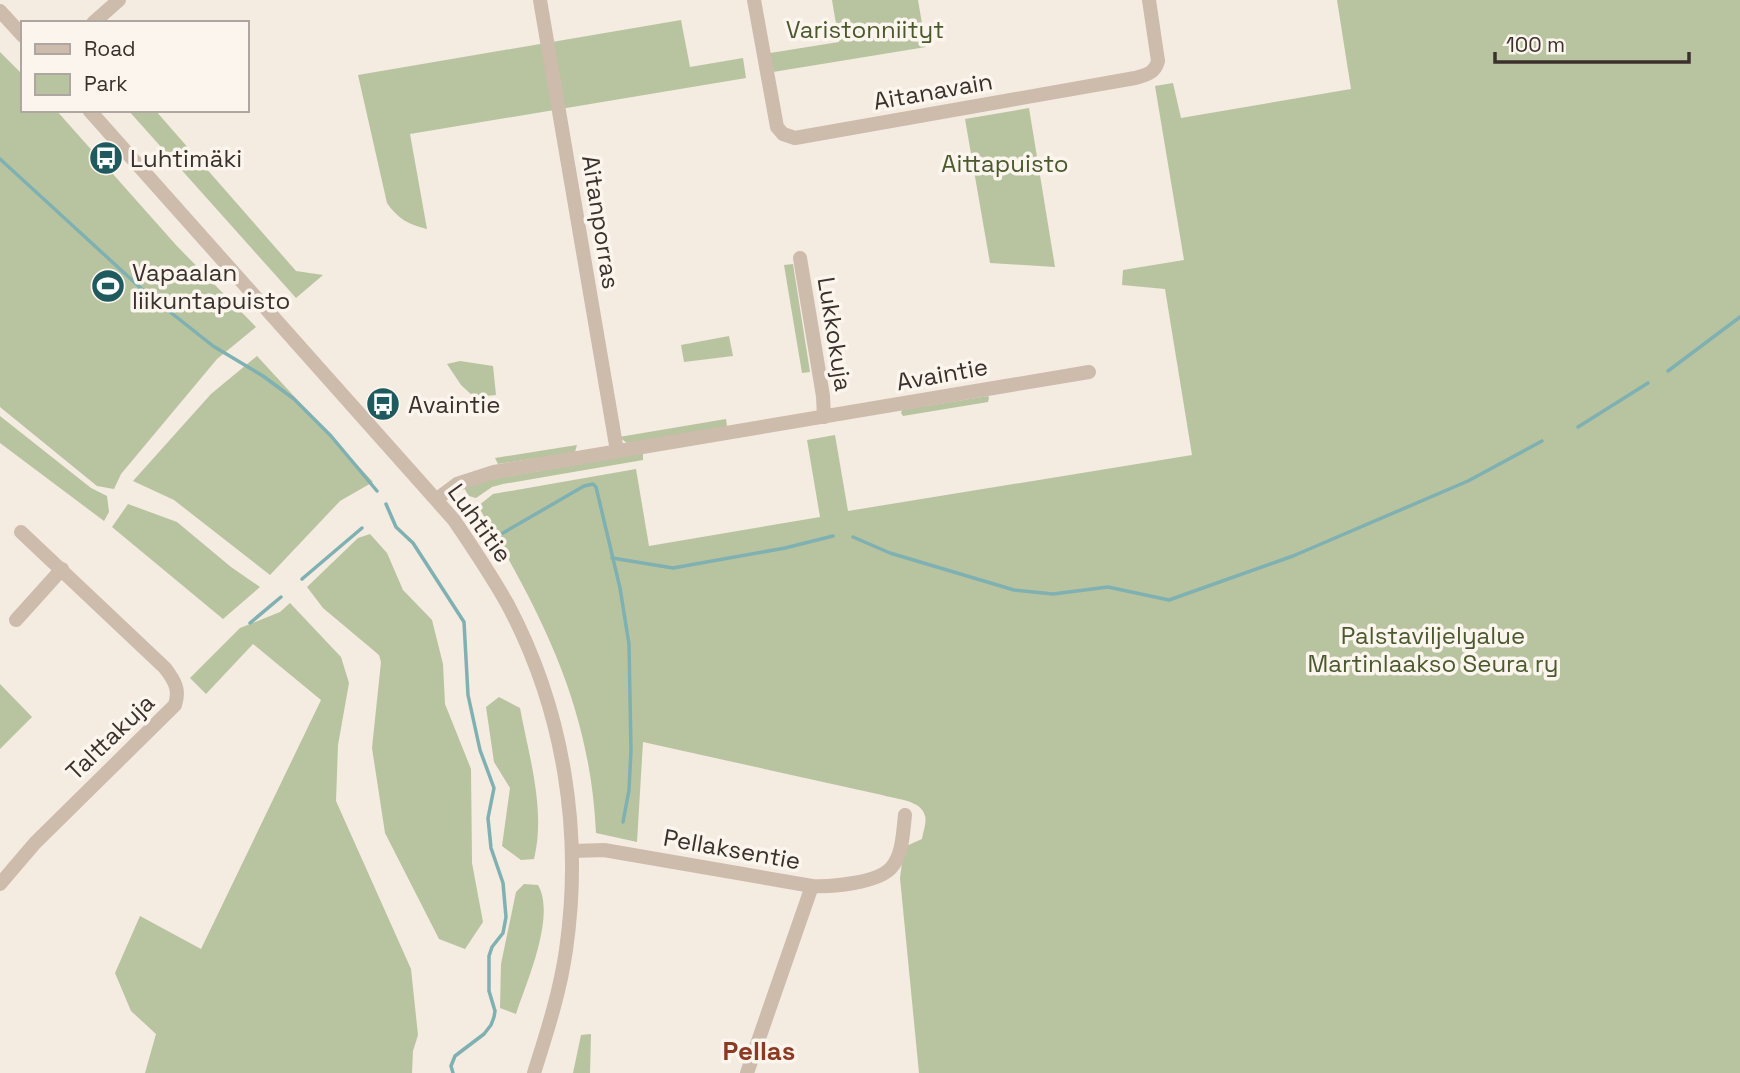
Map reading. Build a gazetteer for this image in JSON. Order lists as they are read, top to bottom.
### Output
{
  "streets": {
    "street": [
      "Aitanavain",
      "Aitanporras",
      "Lukkokuja",
      "Avaintie",
      "Luhtitie",
      "Talttakuja",
      "Pellaksentie"
    ]
  },
  "crossings": [
    ["Aitanporras", "Avaintie"],
    ["Lukkokuja", "Avaintie"],
    ["Avaintie", "Luhtitie"],
    ["Luhtitie", "Pellaksentie"]
  ],
  "districts": ["Pellas"],
  "parks": ["Varistonniityt", "Aittapuisto", "Palstaviljelyalue Martinlaakso Seura ry"],
  "places": {
    "bus stop": ["Luhtimäki", "Avaintie"],
    "sports": ["Vapaalan liikuntapuisto"]
  },
  "legend": ["Road", "Park"],
  "scale_bar": "100 m"
}
